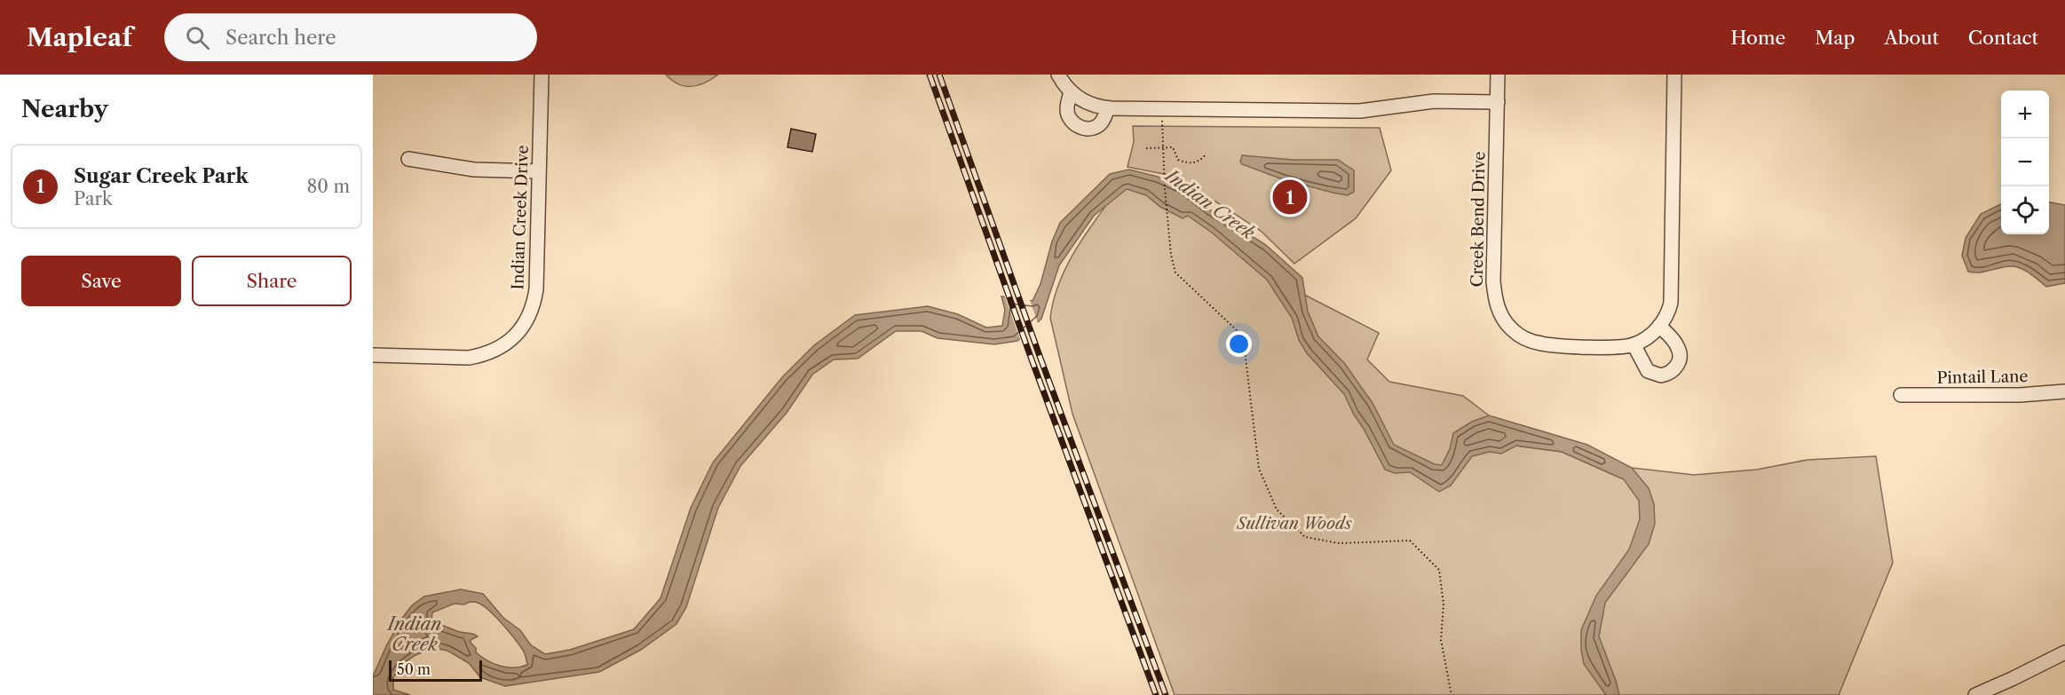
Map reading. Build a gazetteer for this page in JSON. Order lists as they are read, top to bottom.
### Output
{
  "streets": {
    "street": ["Indian Creek Drive", "Creek Bend Drive", "Pintail Lane"]
  },
  "water": ["Indian Creek"],
  "parks": ["Sullivan Woods"],
  "scale_bar": "50 m",
  "page": {
    "header": "Mapleaf",
    "search": "Search here",
    "nav": [
      "Home",
      "Map",
      "About",
      "Contact"
    ],
    "heading": "Nearby",
    "map_buttons": ["+", "−"],
    "list": [
      {
        "mark": "1",
        "name": "Sugar Creek Park",
        "note": "Park",
        "value": "80 m"
      }
    ],
    "pins": "1",
    "buttons": ["Save", "Share"],
    "scale": "50 m"
  }
}
